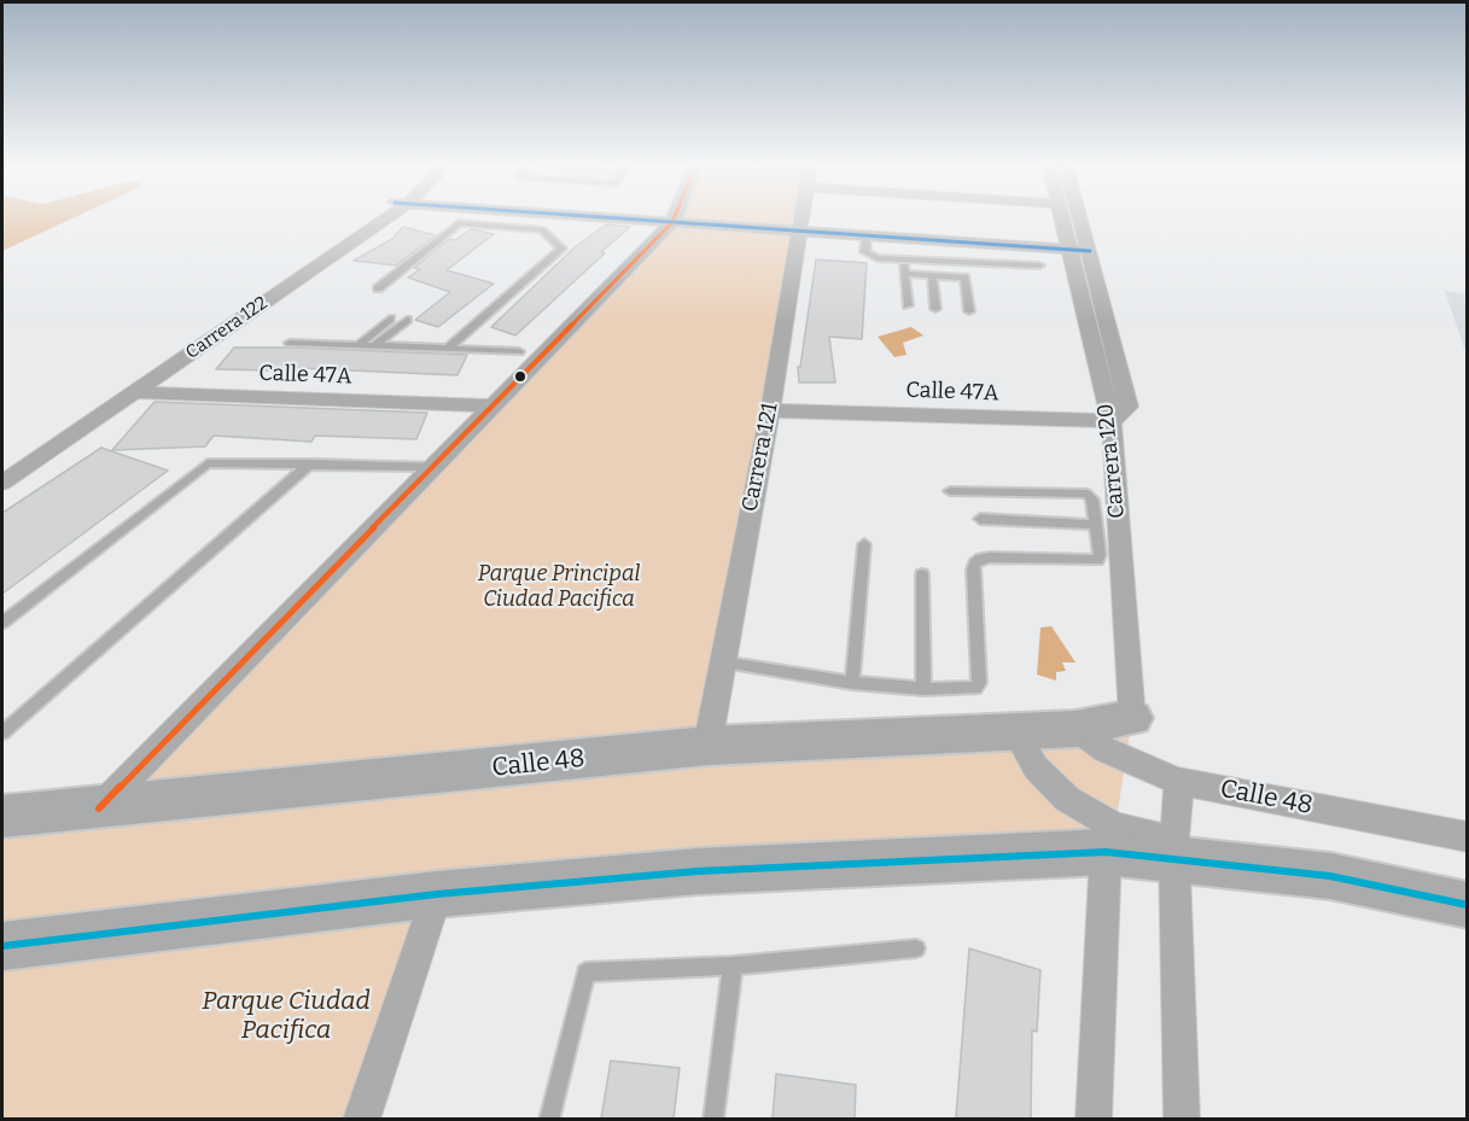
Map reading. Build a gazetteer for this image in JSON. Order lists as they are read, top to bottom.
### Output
{
  "streets": {
    "main road": ["Calle 48"],
    "street": [
      "Carrera 122",
      "Calle 47A",
      "Carrera 121",
      "Carrera 120"
    ]
  },
  "crossings": [
    ["Carrera 122", "Calle 47A"],
    ["Calle 47A", "Carrera 121"],
    ["Calle 47A", "Carrera 120"],
    ["Carrera 121", "Calle 48"],
    ["Carrera 120", "Calle 48"]
  ],
  "parks": ["Parque Principal Ciudad Pacifica", "Parque Ciudad Pacifica"]
}
